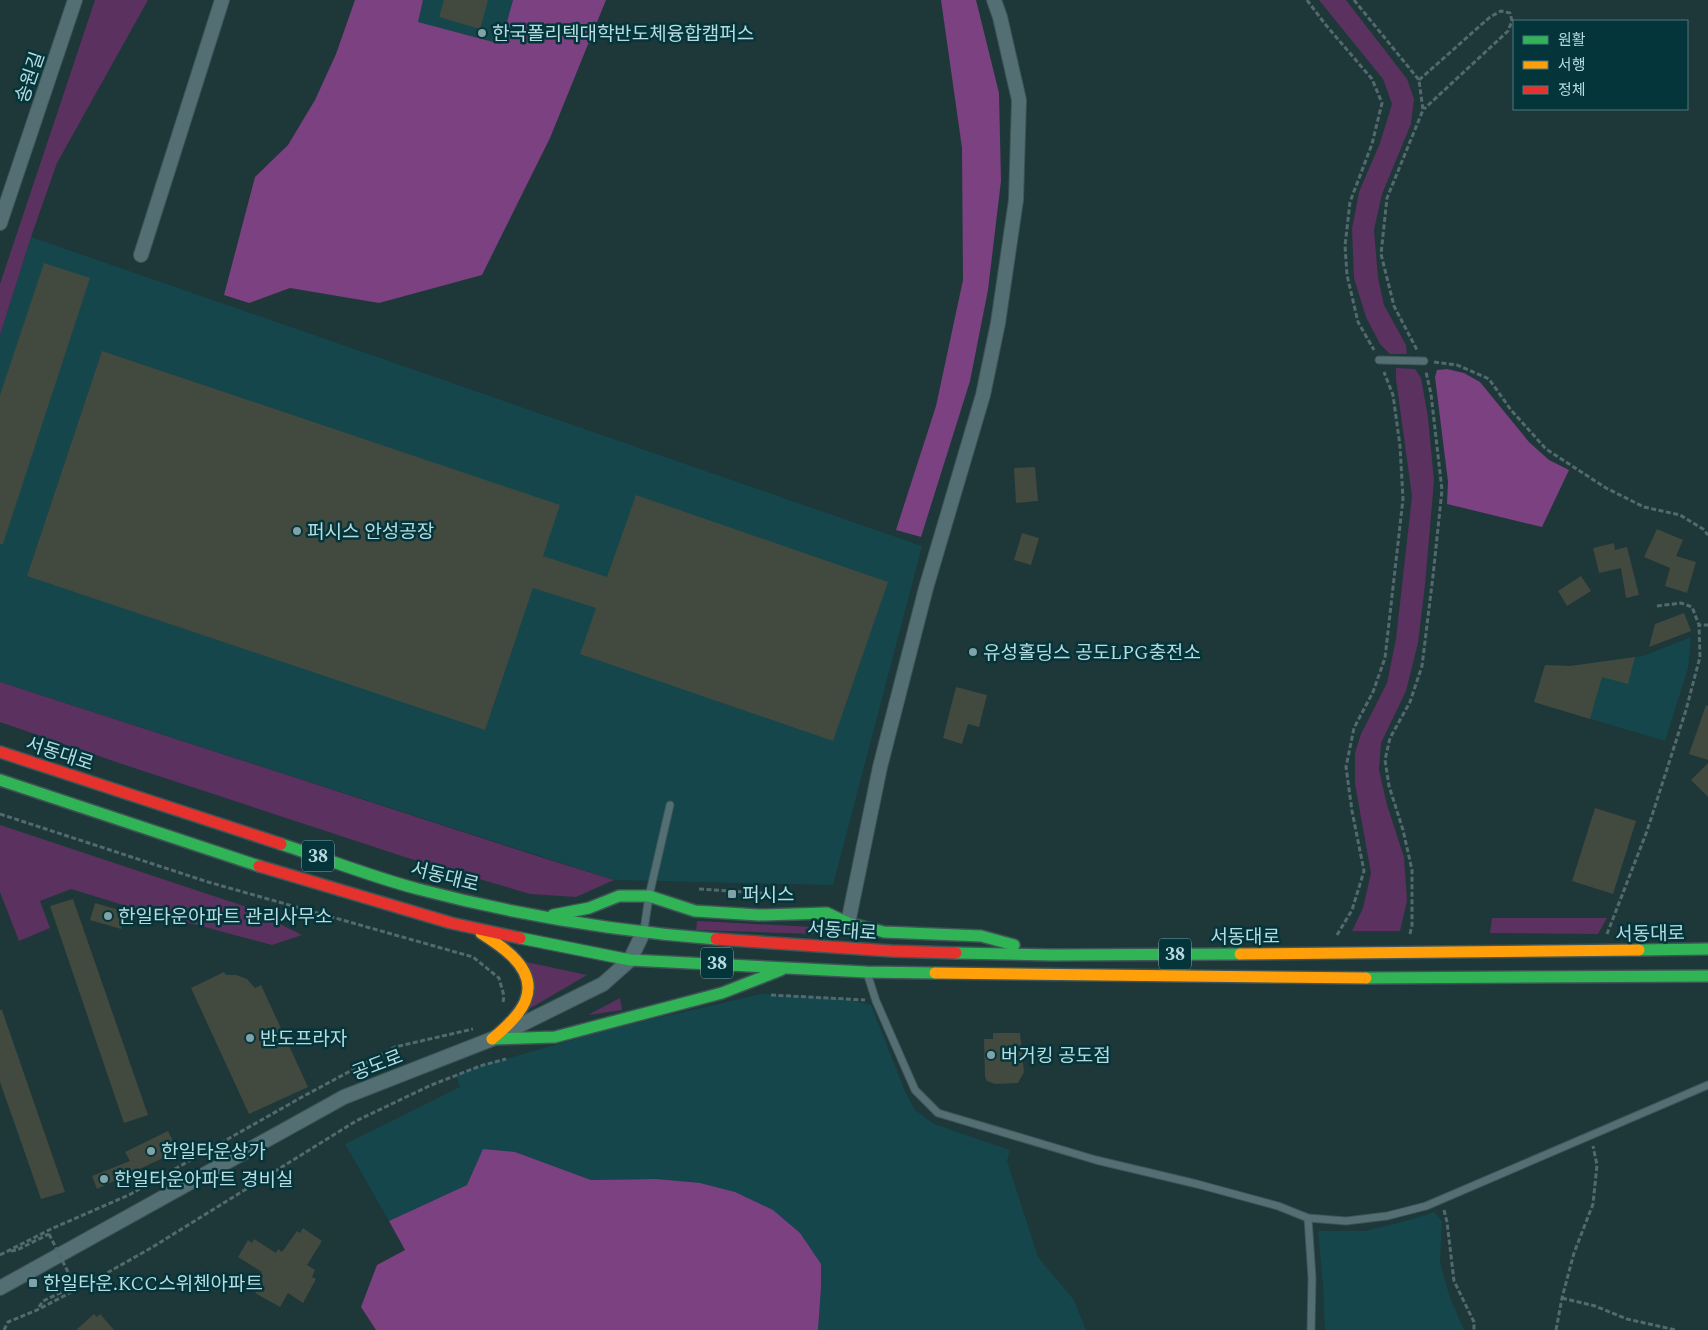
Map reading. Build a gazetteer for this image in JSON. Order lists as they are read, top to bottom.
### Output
{
  "streets": {
    "main road": ["서동대로", "38"],
    "street": ["송원길", "공도로"]
  },
  "crossings": [
    ["서동대로", "공도로"]
  ],
  "places": {
    "other": [
      "한국폴리텍대학반도체융합캠퍼스",
      "퍼시스 안성공장",
      "유성홀딩스 공도LPG충전소",
      "한일타운아파트 관리사무소",
      "반도프라자",
      "버거킹 공도점",
      "한일타운상가",
      "한일타운아파트 경비실"
    ],
    "transit": ["퍼시스", "한일타운.KCC스위첸아파트"]
  },
  "legend": ["원활", "서행", "정체"]
}
